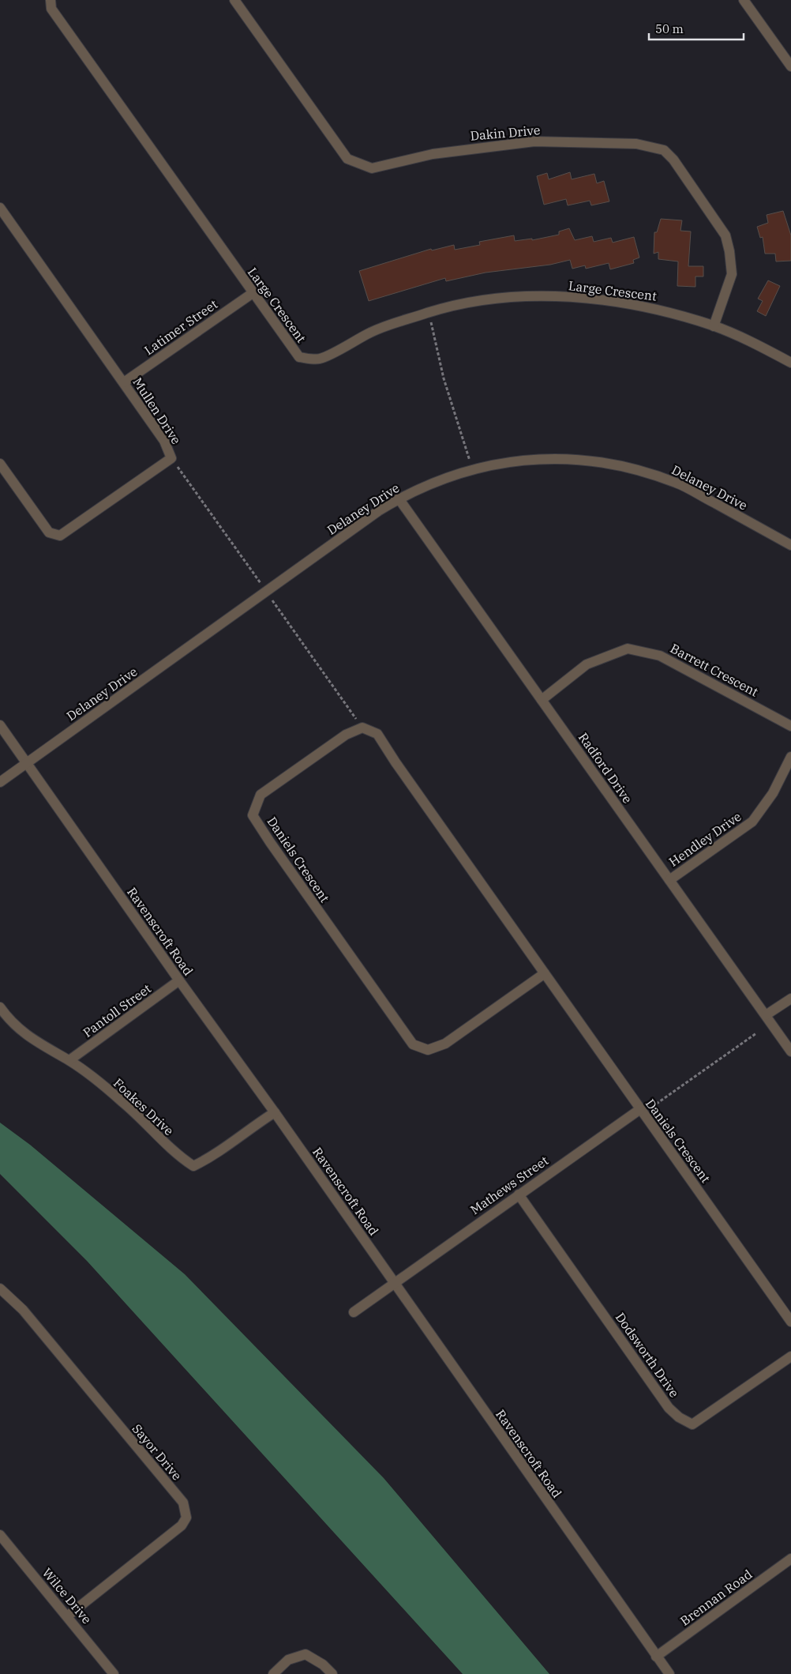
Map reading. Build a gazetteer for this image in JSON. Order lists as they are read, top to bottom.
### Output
{
  "streets": {
    "street": [
      "Dakin Drive",
      "Large Crescent",
      "Latimer Street",
      "Mullen Drive",
      "Delaney Drive",
      "Barrett Crescent",
      "Radford Drive",
      "Hendley Drive",
      "Daniels Crescent",
      "Ravenscroft Road",
      "Pantoll Street",
      "Foakes Drive",
      "Mathews Street",
      "Dodsworth Drive",
      "Sayor Drive",
      "Wilce Drive",
      "Brennan Road"
    ]
  },
  "crossings": [
    ["Dakin Drive", "Large Crescent"],
    ["Large Crescent", "Latimer Street"],
    ["Latimer Street", "Mullen Drive"],
    ["Delaney Drive", "Radford Drive"],
    ["Delaney Drive", "Ravenscroft Road"],
    ["Barrett Crescent", "Radford Drive"],
    ["Radford Drive", "Hendley Drive"],
    ["Daniels Crescent", "Mathews Street"],
    ["Ravenscroft Road", "Pantoll Street"],
    ["Ravenscroft Road", "Foakes Drive"],
    ["Ravenscroft Road", "Mathews Street"],
    ["Ravenscroft Road", "Brennan Road"],
    ["Pantoll Street", "Foakes Drive"],
    ["Mathews Street", "Dodsworth Drive"],
    ["Sayor Drive", "Wilce Drive"]
  ],
  "scale_bar": "50 m"
}
